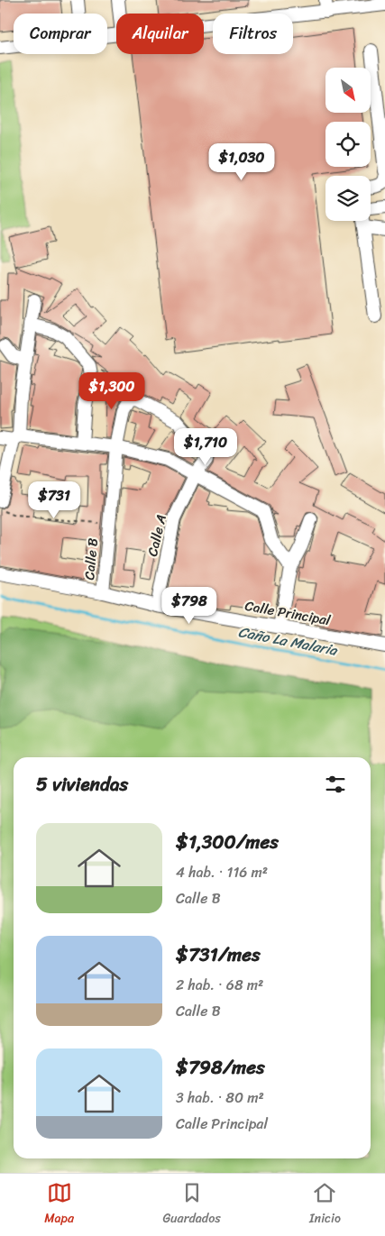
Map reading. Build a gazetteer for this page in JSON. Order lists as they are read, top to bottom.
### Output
{
  "streets": {
    "street": ["Calle A", "Calle B", "Calle Principal"]
  },
  "crossings": [
    ["Calle A", "Calle B"],
    ["Calle A", "Calle Principal"],
    ["Calle B", "Calle Principal"]
  ],
  "water": ["Caño La Malaria"],
  "north": "bottom right",
  "page": {
    "chip": ["Comprar", "Alquilar", "Filtros"],
    "price": [
      "$1,030",
      "$1,300",
      "$1,710",
      "$731",
      "$798"
    ],
    "heading": "5 viviendas",
    "list": [
      {
        "name": "$1,300/mes",
        "note": "4 hab. · 116 m² · Calle B"
      },
      {
        "name": "$731/mes",
        "note": "2 hab. · 68 m² · Calle B"
      },
      {
        "name": "$798/mes",
        "note": "3 hab. · 80 m² · Calle Principal"
      }
    ],
    "tabs": ["Mapa", "Guardados", "Inicio"]
  }
}
